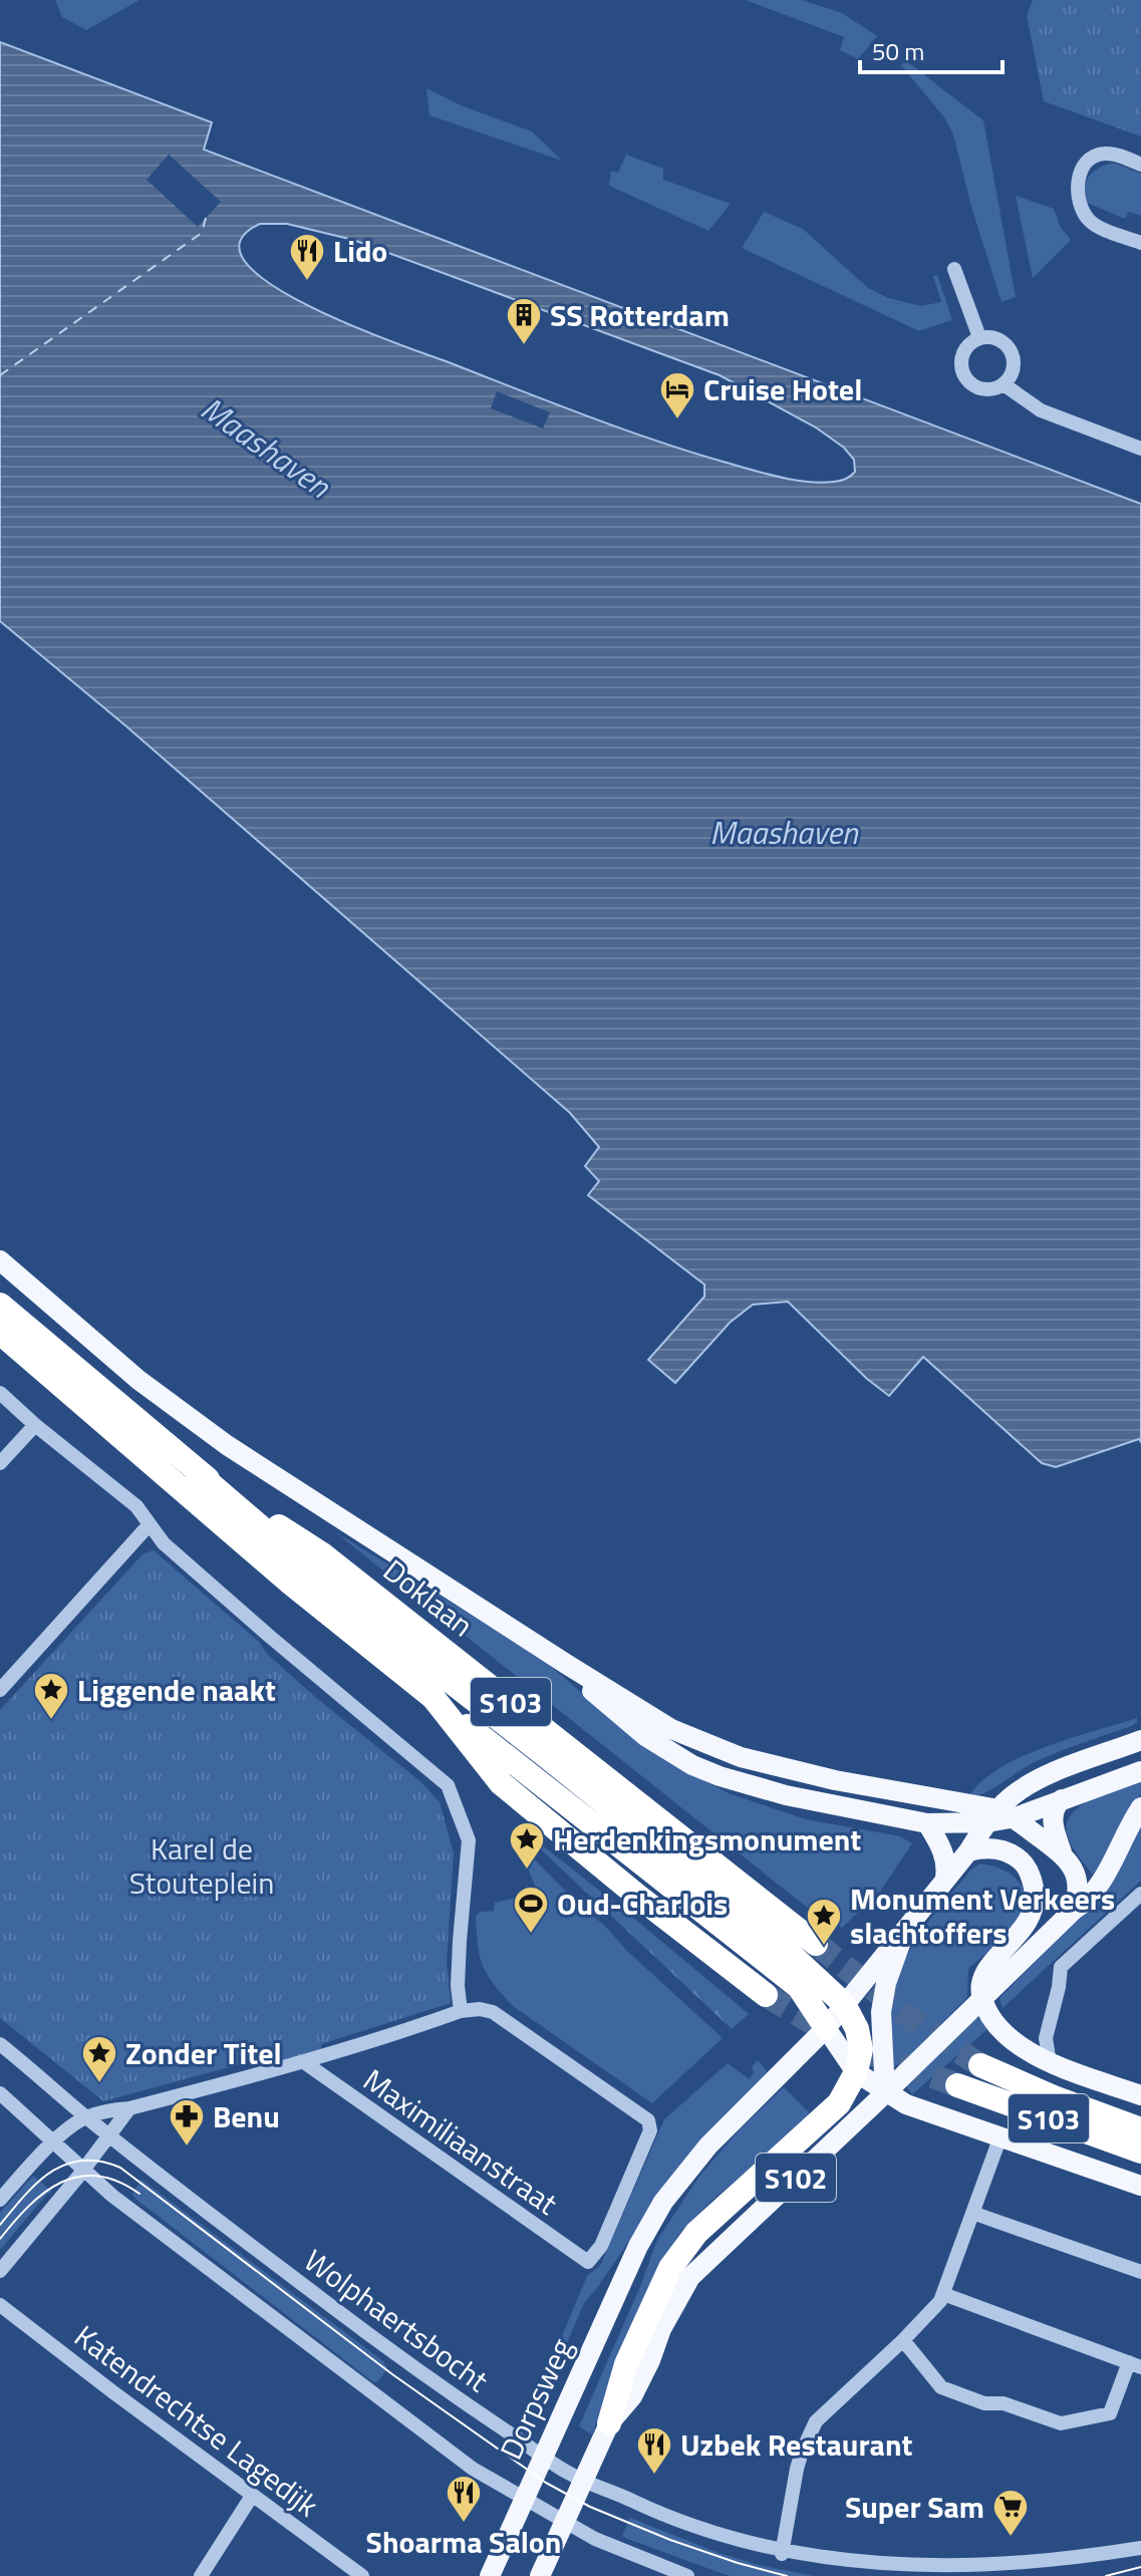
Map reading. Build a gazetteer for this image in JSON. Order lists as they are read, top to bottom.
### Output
{
  "streets": {
    "highway": ["Doklaan", "S103"],
    "main road": ["S102", "Dorpsweg"],
    "street": ["Maximiliaanstraat", "Wolphaertsbocht", "Katendrechtse Lagedijk"]
  },
  "crossings": [
    ["S102", "Wolphaertsbocht"],
    ["S102", "Dorpsweg"],
    ["Wolphaertsbocht", "Dorpsweg"]
  ],
  "water": ["Maashaven"],
  "parks": ["Karel de Stouteplein"],
  "places": {
    "restaurant": ["Lido", "Uzbek Restaurant", "Shoarma Salon"],
    "building": ["SS Rotterdam"],
    "hotel": ["Cruise Hotel"],
    "place": [
      "Liggende naakt",
      "Herdenkingsmonument",
      "Monument Verkeers slachtoffers",
      "Zonder Titel"
    ],
    "sports": ["Oud-Charlois"],
    "pharmacy": ["Benu"],
    "supermarket": ["Super Sam"]
  },
  "scale_bar": "50 m"
}
